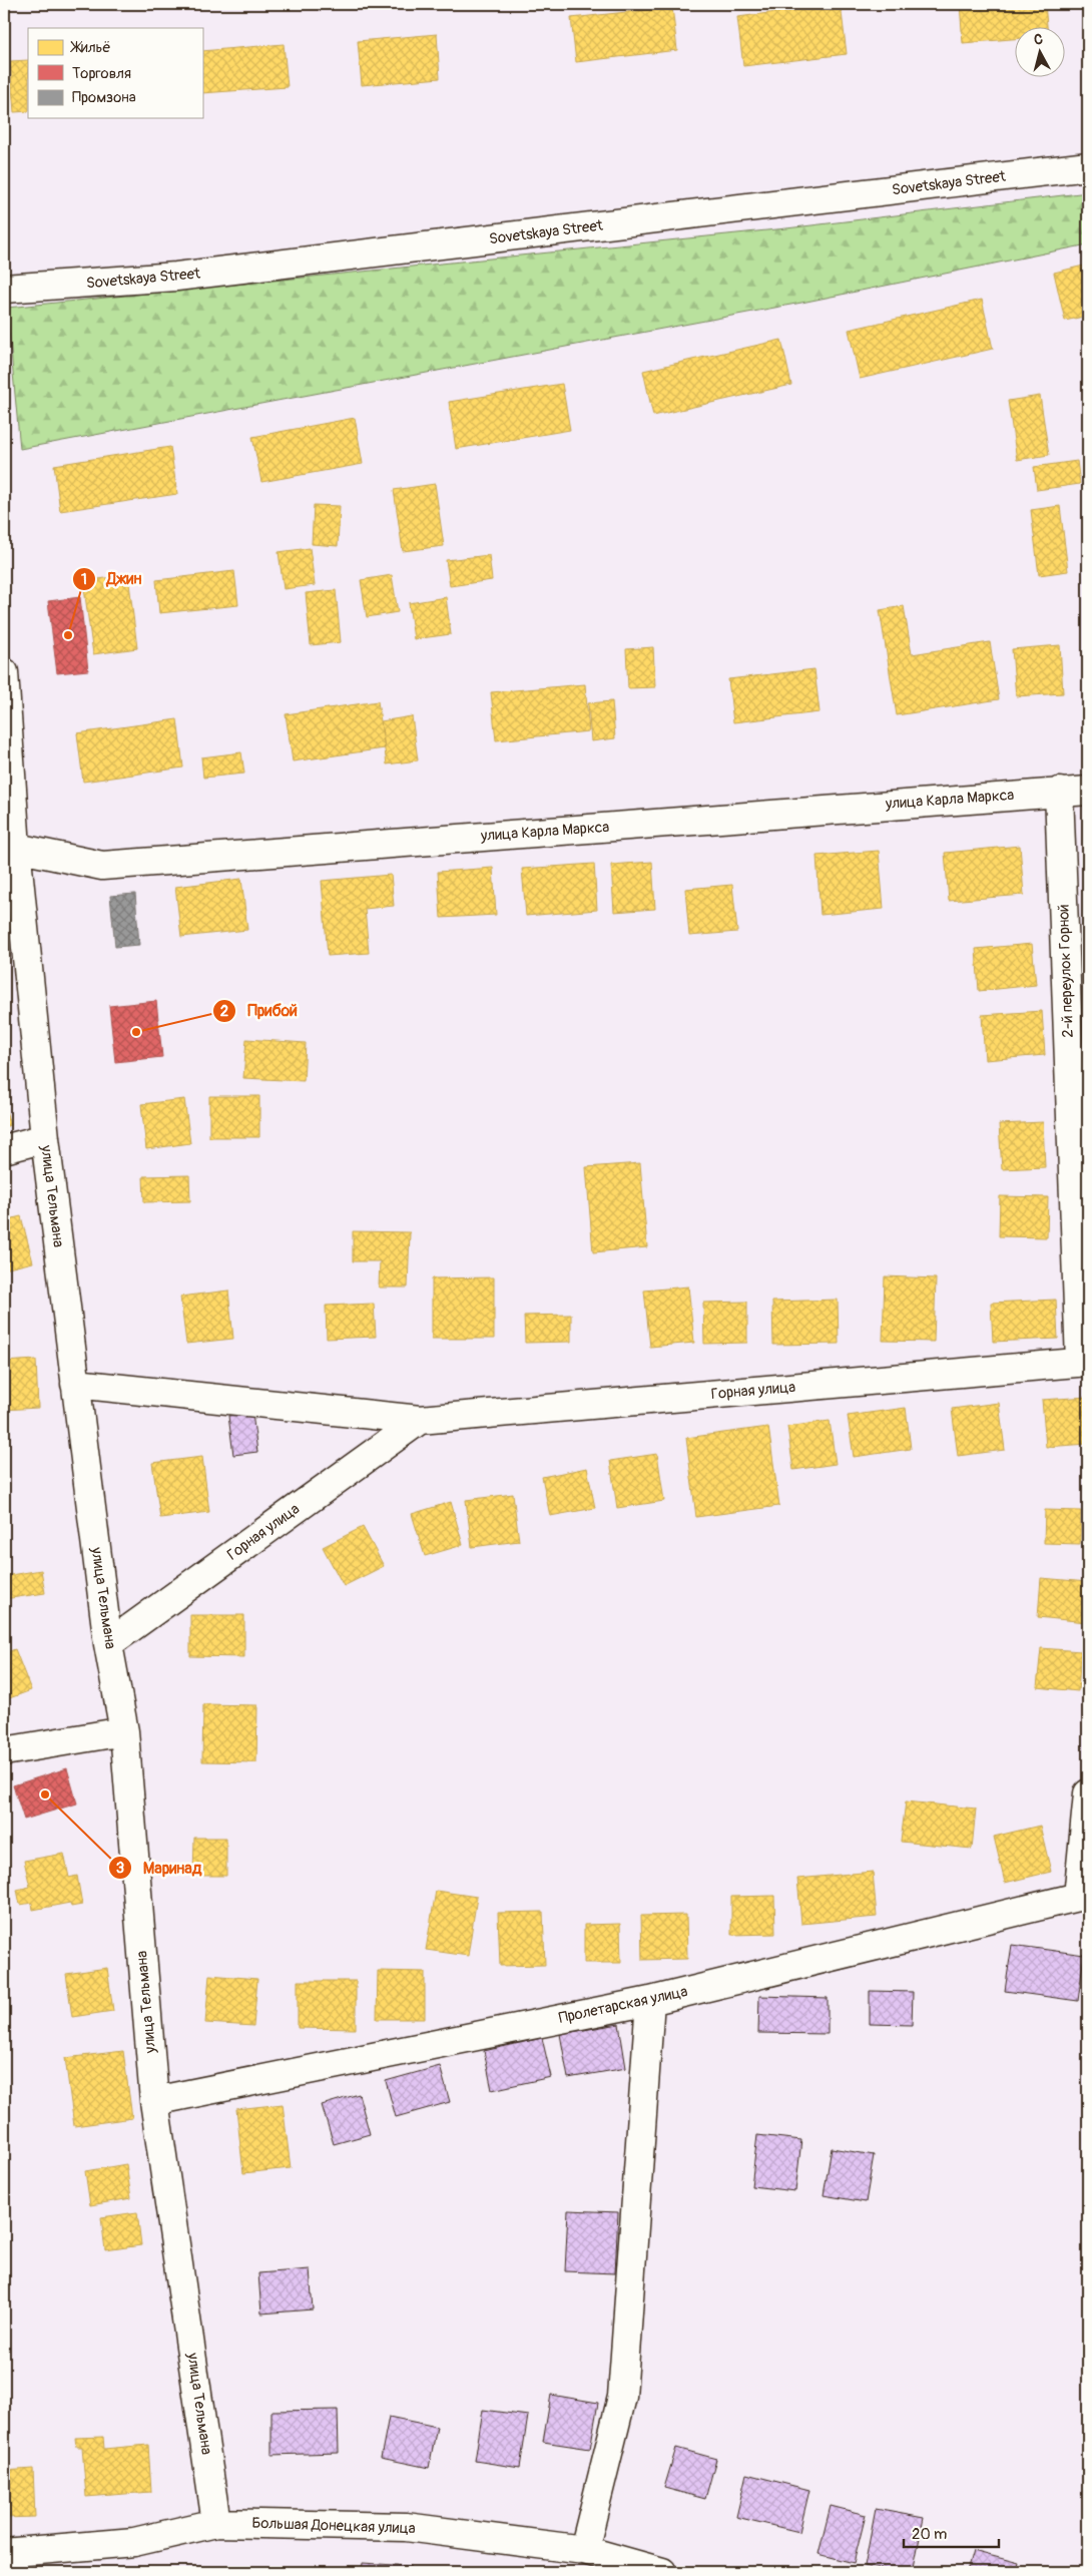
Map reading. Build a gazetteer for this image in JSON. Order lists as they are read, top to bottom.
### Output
{
  "streets": {
    "street": [
      "Sovetskaya Street",
      "улица Карла Маркса",
      "2-й переулок Горной",
      "улица Тельмана",
      "Горная улица",
      "Пролетарская улица",
      "Большая Донецкая улица"
    ]
  },
  "crossings": [
    ["улица Карла Маркса", "2-й переулок Горной"],
    ["улица Карла Маркса", "улица Тельмана"],
    ["2-й переулок Горной", "Горная улица"],
    ["улица Тельмана", "Горная улица"],
    ["улица Тельмана", "Пролетарская улица"],
    ["улица Тельмана", "Большая Донецкая улица"]
  ],
  "places": ["Джин", "Прибой", "Маринад"],
  "legend": ["Жильё", "Торговля", "Промзона"],
  "scale_bar": "20 m",
  "north": "top"
}
